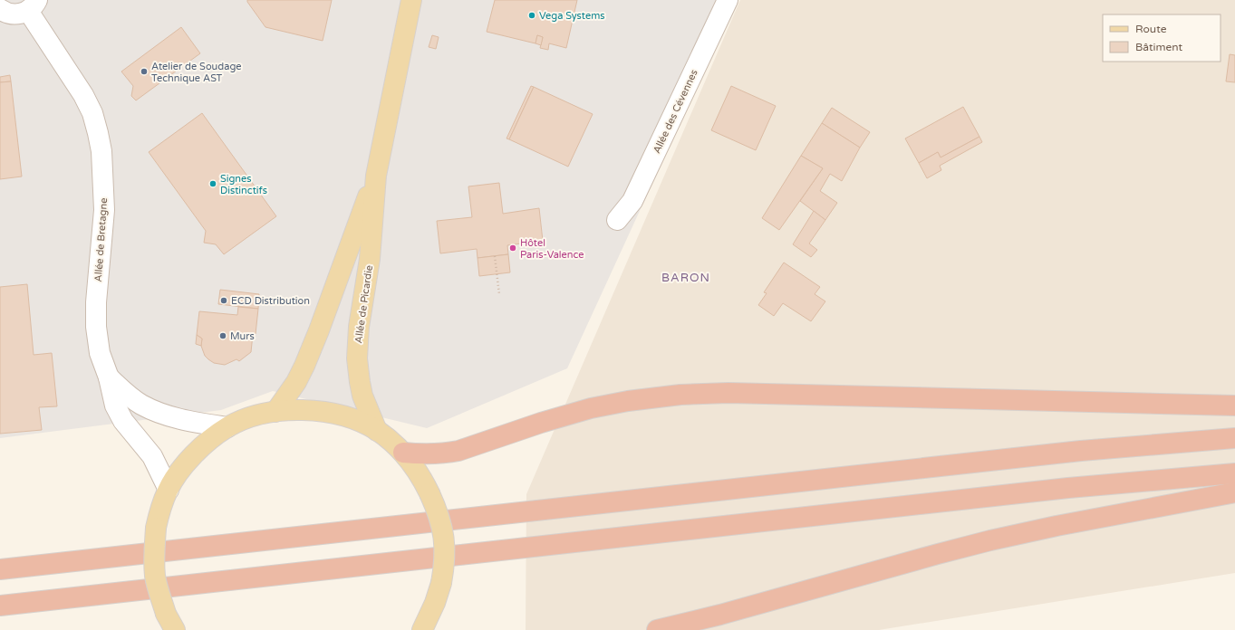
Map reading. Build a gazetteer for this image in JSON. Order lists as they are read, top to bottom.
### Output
{
  "streets": {
    "main road": ["Allée de Picardie"],
    "street": ["Allée des Cévennes", "Allée de Bretagne"]
  },
  "districts": ["BARON"],
  "places": [
    "Vega Systems",
    "Atelier de Soudage Technique AST",
    "Signes Distinctifs",
    "Hôtel Paris-Valence",
    "ECD Distribution",
    "Murs"
  ],
  "legend": ["Route", "Bâtiment"]
}
